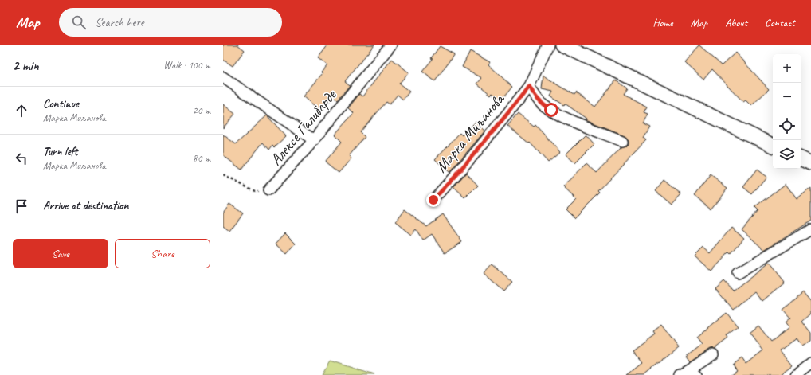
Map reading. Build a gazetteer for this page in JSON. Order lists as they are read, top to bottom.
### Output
{
  "streets": {
    "street": ["Алексе Галибарде", "Марка Миљанова"]
  },
  "page": {
    "header": "Map",
    "search": "Search here",
    "nav": [
      "Home",
      "Map",
      "About",
      "Contact"
    ],
    "heading": ["2 min", "Walk · 100 m"],
    "map_buttons": ["+", "−"],
    "list": [
      ["Continue", "Марка Миљанова", "20 m"],
      ["Turn left", "Марка Миљанова", "80 m"],
      "Arrive at destination"
    ],
    "buttons": ["Save", "Share"]
  }
}
